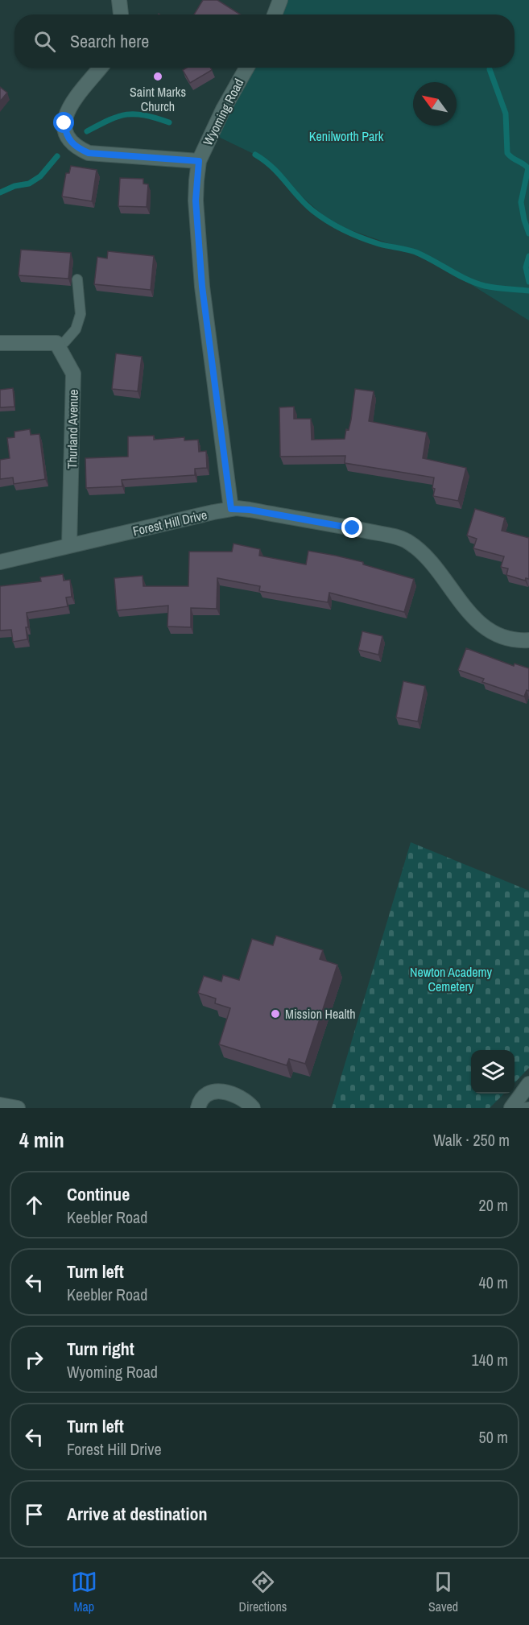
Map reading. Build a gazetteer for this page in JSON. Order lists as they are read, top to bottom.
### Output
{
  "streets": {
    "street": ["Wyoming Road", "Thurland Avenue", "Forest Hill Drive"]
  },
  "crossings": [
    ["Wyoming Road", "Forest Hill Drive"],
    ["Thurland Avenue", "Forest Hill Drive"]
  ],
  "parks": ["Kenilworth Park", "Newton Academy Cemetery"],
  "places": ["Saint Marks Church", "Mission Health"],
  "north": "top left",
  "page": {
    "search": "Search here",
    "heading": ["4 min", "Walk · 250 m"],
    "list": [
      ["Continue", "Keebler Road", "20 m"],
      ["Turn left", "Keebler Road", "40 m"],
      ["Turn right", "Wyoming Road", "140 m"],
      ["Turn left", "Forest Hill Drive", "50 m"],
      "Arrive at destination"
    ],
    "nav": ["Map", "Directions", "Saved"]
  }
}
